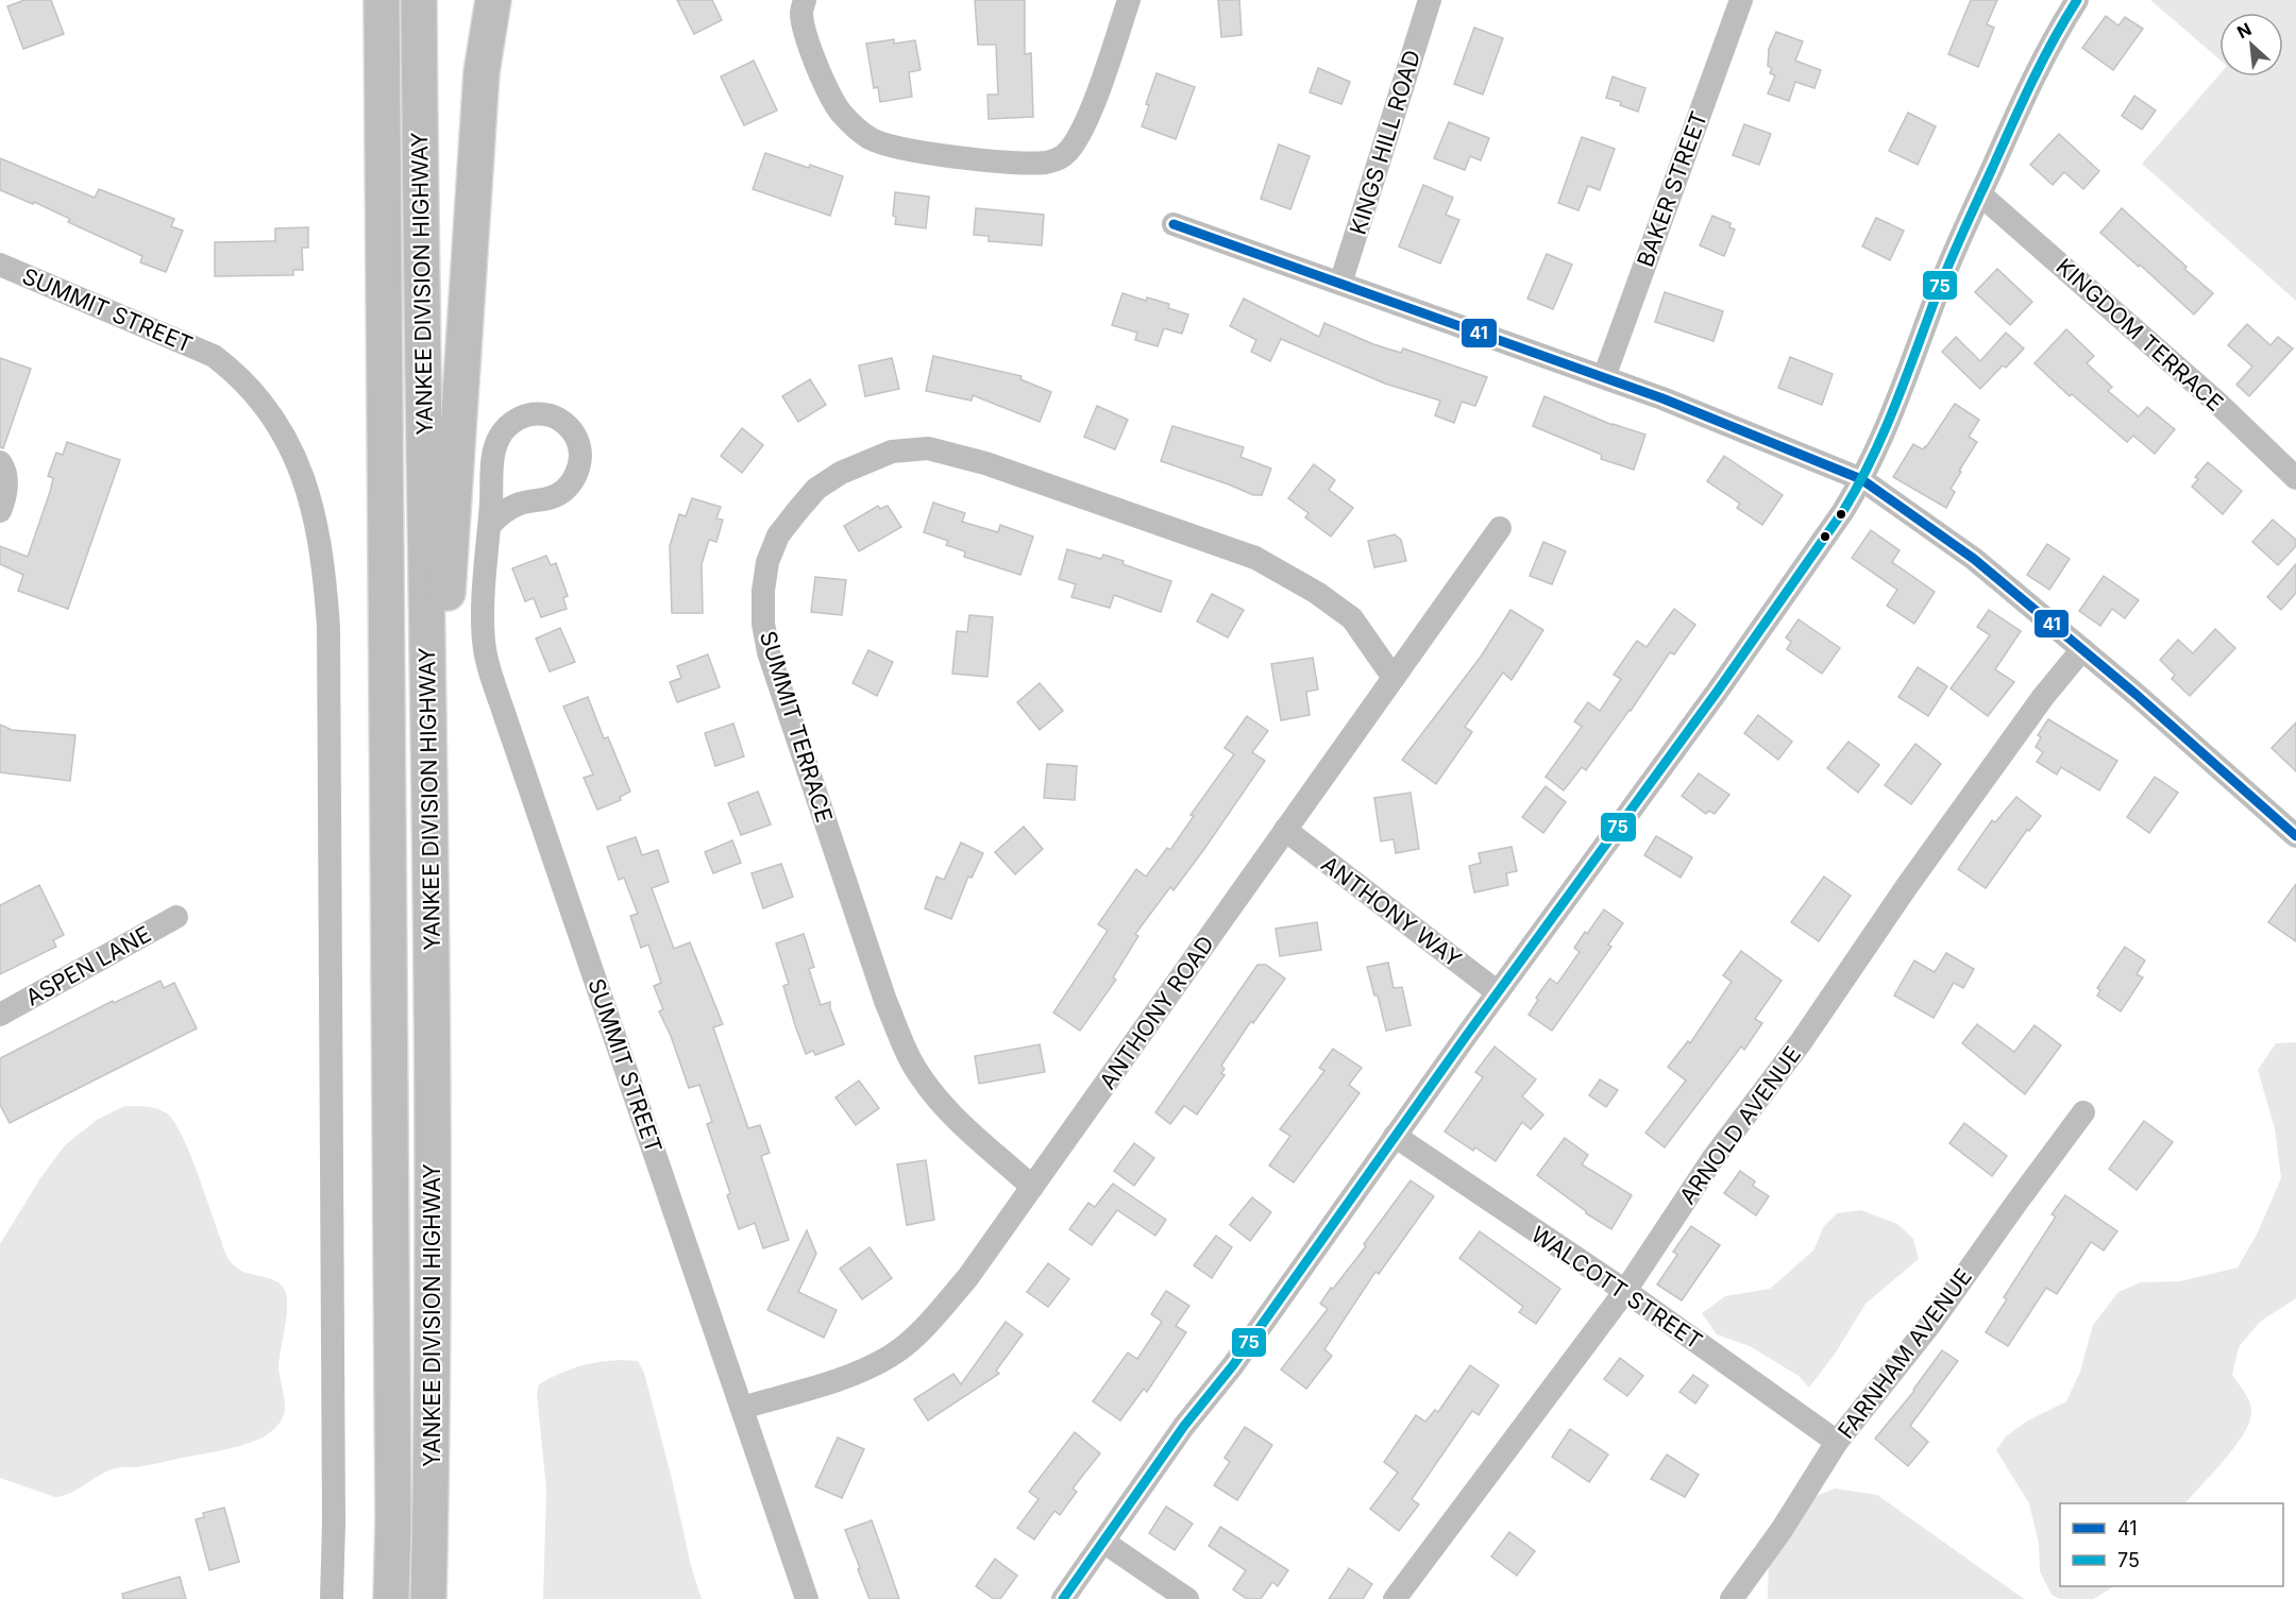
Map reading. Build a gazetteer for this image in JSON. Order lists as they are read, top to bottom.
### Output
{
  "streets": {
    "highway": ["YANKEE DIVISION HIGHWAY"],
    "street": [
      "KINGS HILL ROAD",
      "BAKER STREET",
      "SUMMIT STREET",
      "KINGDOM TERRACE",
      "SUMMIT TERRACE",
      "ANTHONY WAY",
      "ASPEN LANE",
      "ANTHONY ROAD",
      "ARNOLD AVENUE",
      "WALCOTT STREET",
      "FARNHAM AVENUE"
    ]
  },
  "crossings": [
    ["SUMMIT STREET", "ANTHONY ROAD"],
    ["SUMMIT TERRACE", "ANTHONY ROAD"],
    ["ANTHONY WAY", "ANTHONY ROAD"],
    ["ARNOLD AVENUE", "WALCOTT STREET"],
    ["WALCOTT STREET", "FARNHAM AVENUE"]
  ],
  "lines": ["transit line 75", "transit line 41"],
  "legend": ["41", "75"],
  "north": "top left"
}
